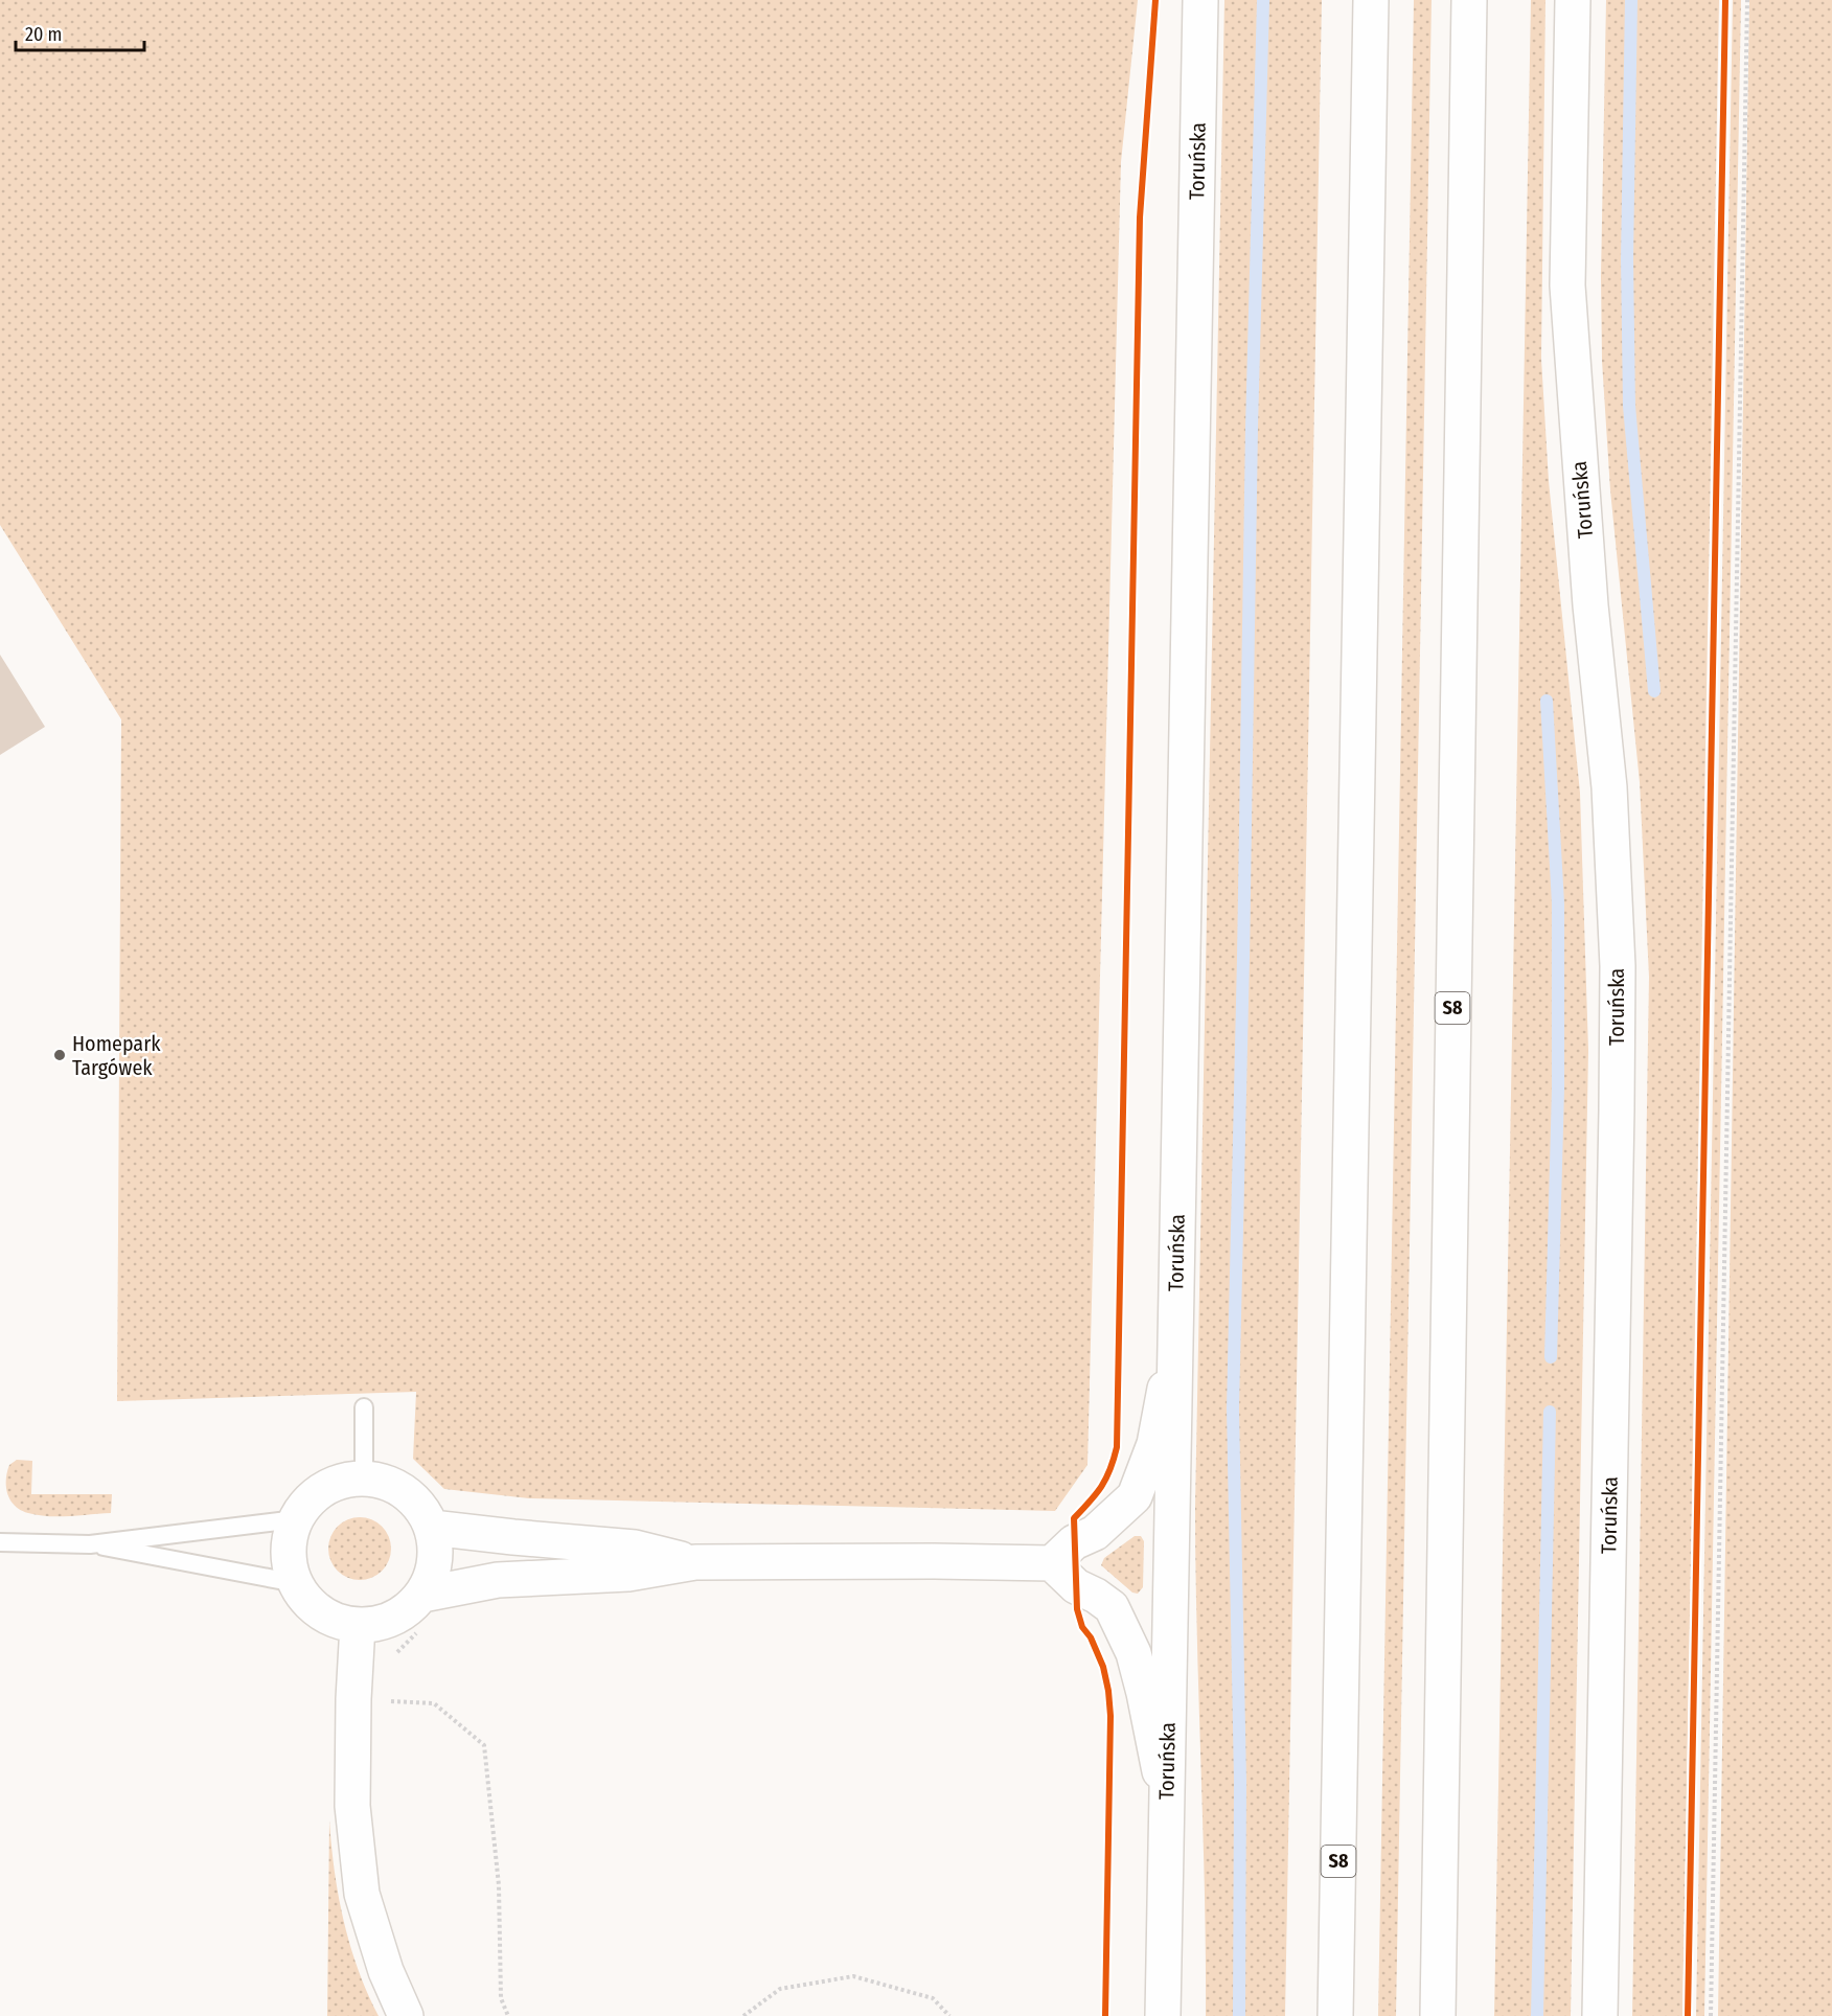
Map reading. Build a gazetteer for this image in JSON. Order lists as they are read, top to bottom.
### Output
{
  "streets": {
    "main road": ["Toruńska", "S8"]
  },
  "places": ["Homepark Targówek"],
  "scale_bar": "20 m"
}
